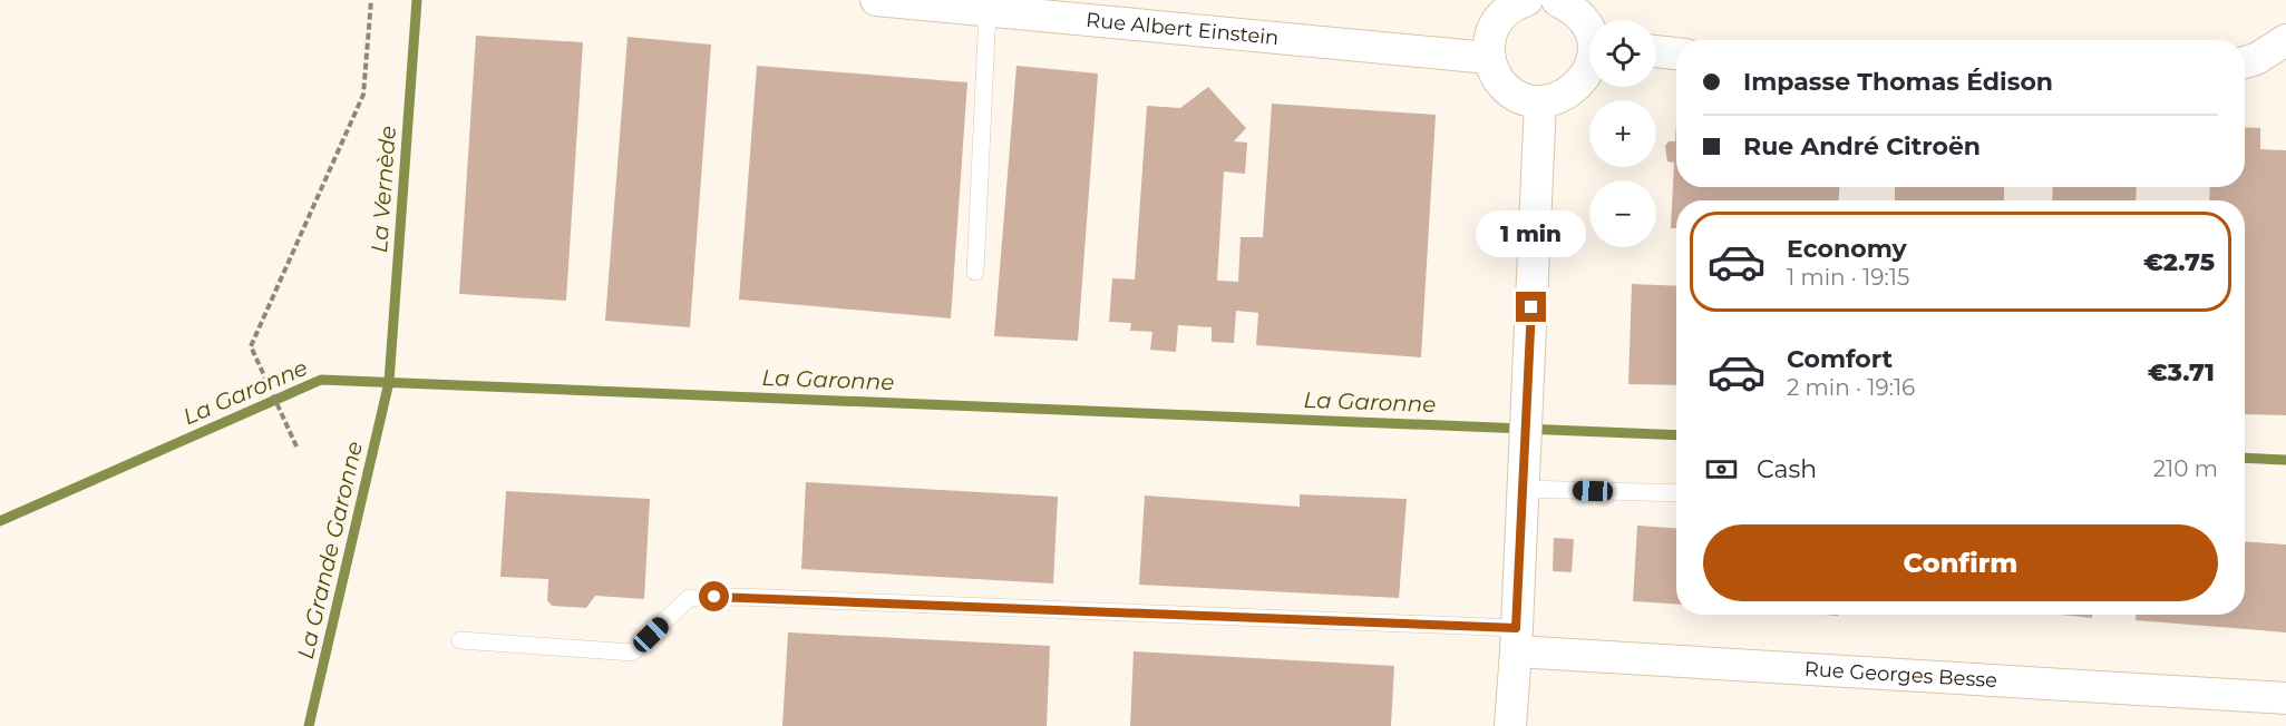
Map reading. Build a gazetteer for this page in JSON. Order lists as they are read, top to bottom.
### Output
{
  "streets": {
    "street": ["Rue Albert Einstein", "Rue Georges Besse"]
  },
  "water": ["La Vernède", "La Garonne", "La Grande Garonne"],
  "page": {
    "map_buttons": ["+", "−"],
    "banner": ["Impasse Thomas Édison", "Rue André Citroën"],
    "bubble": "1 min",
    "list": [
      {
        "name": "Economy",
        "note": "1 min · 19:15",
        "value": "€2.75"
      },
      {
        "name": "Comfort",
        "note": "2 min · 19:16",
        "value": "€3.71"
      }
    ],
    "pay": ["Cash", "210 m"],
    "buttons": "Confirm"
  }
}
